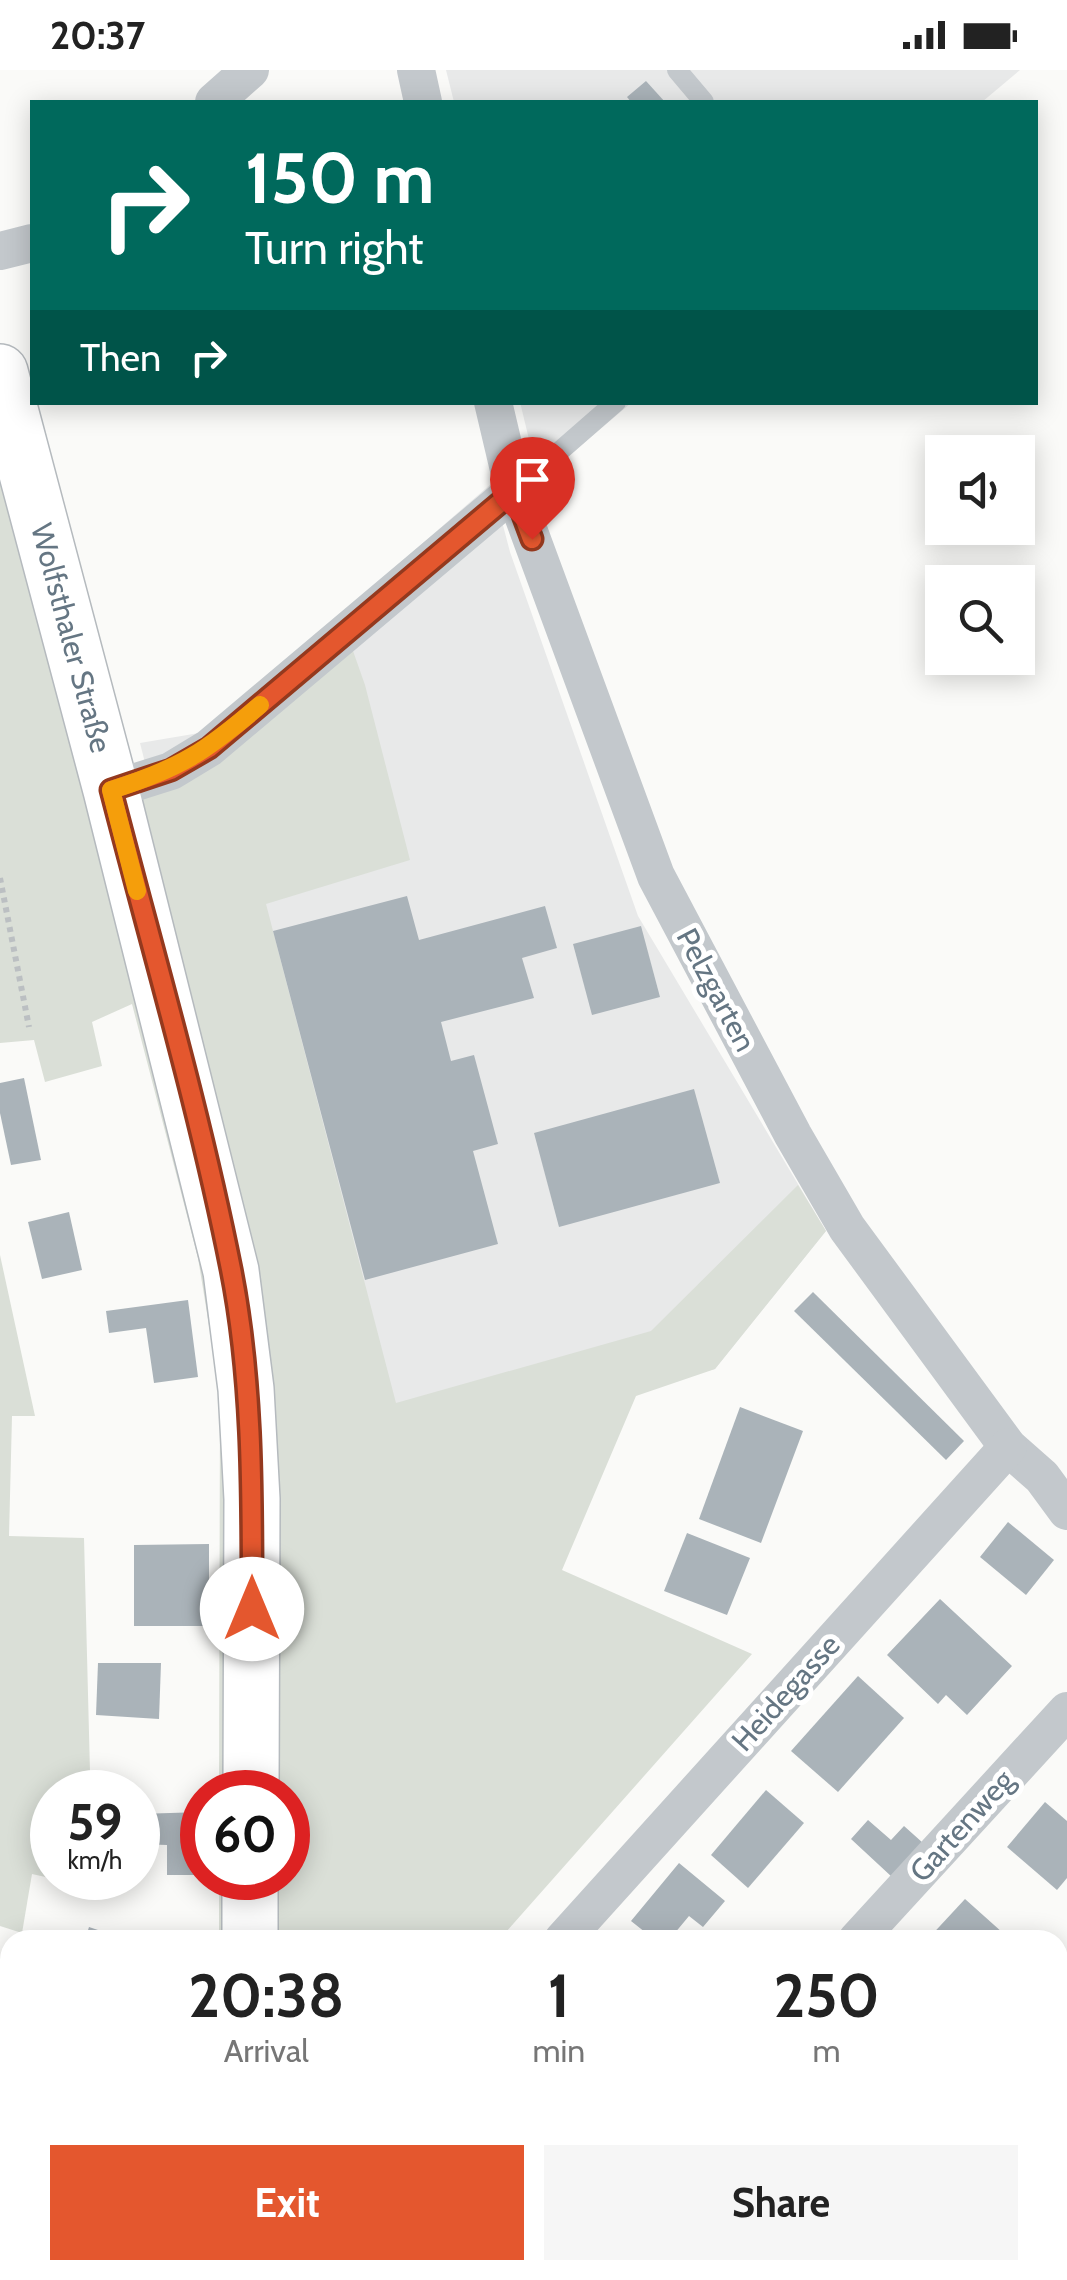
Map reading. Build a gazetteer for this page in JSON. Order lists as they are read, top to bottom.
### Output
{
  "streets": {
    "main road": ["Wolfsthaler Straße"],
    "street": ["Pelzgarten", "Heidegasse", "Gartenweg"]
  },
  "crossings": [
    ["Pelzgarten", "Heidegasse"]
  ],
  "page": {
    "status": "20:37",
    "turn": ["150 m", "Turn right"],
    "then": "Then",
    "speed": "59 km/h",
    "limit": "60",
    "eta": [
      "20:38",
      "Arrival",
      "1",
      "min",
      "250",
      "m"
    ],
    "buttons": ["Exit", "Share"]
  }
}
